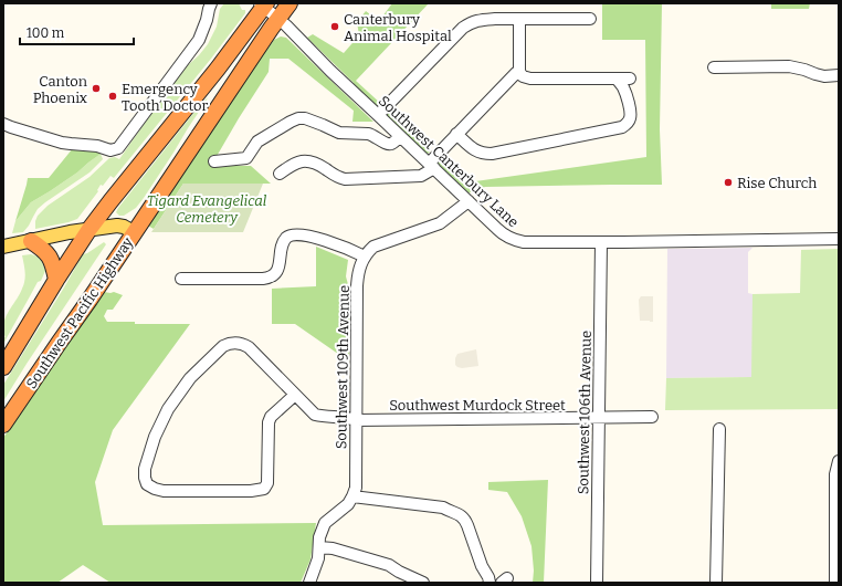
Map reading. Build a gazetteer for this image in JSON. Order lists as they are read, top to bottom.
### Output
{
  "streets": {
    "highway": ["Southwest Pacific Highway"],
    "street": [
      "Southwest Canterbury Lane",
      "Southwest 109th Avenue",
      "Southwest Murdock Street",
      "Southwest 106th Avenue"
    ]
  },
  "crossings": [
    ["Southwest Canterbury Lane", "Southwest Pacific Highway"],
    ["Southwest Canterbury Lane", "Southwest 106th Avenue"],
    ["Southwest 109th Avenue", "Southwest Murdock Street"],
    ["Southwest Murdock Street", "Southwest 106th Avenue"]
  ],
  "parks": ["Tigard Evangelical Cemetery"],
  "places": [
    "Canterbury Animal Hospital",
    "Canton Phoenix",
    "Emergency Tooth Doctor",
    "Rise Church"
  ],
  "scale_bar": "100 m"
}
